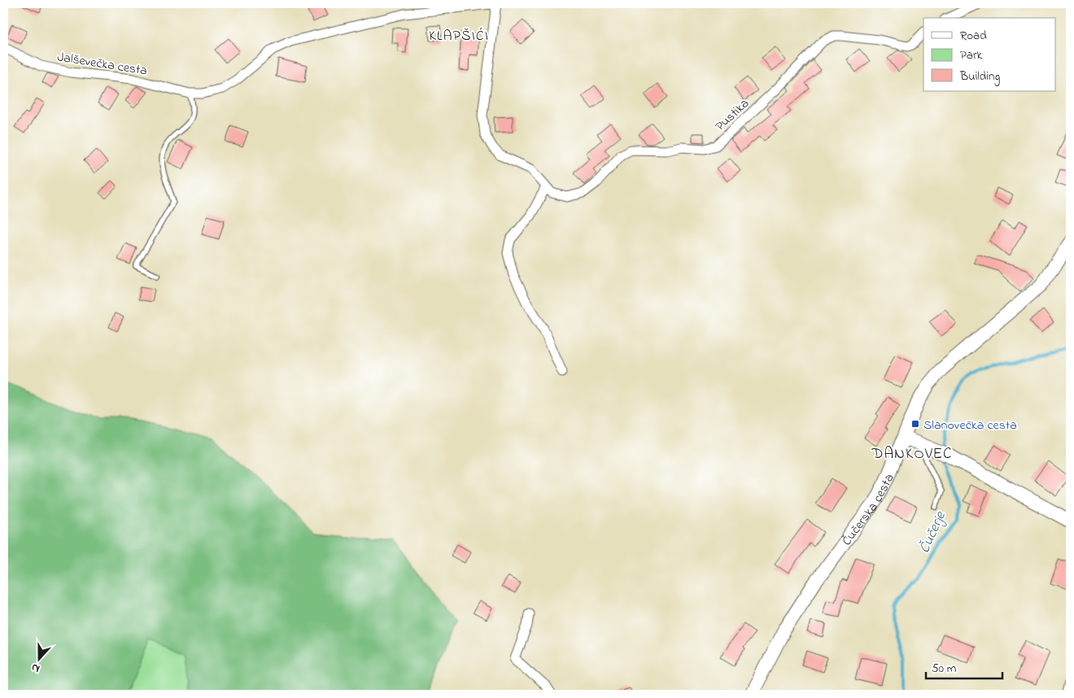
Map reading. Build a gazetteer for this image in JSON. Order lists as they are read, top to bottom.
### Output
{
  "streets": {
    "street": ["Jalševečka cesta", "Pustika", "Čučerska cesta"]
  },
  "crossings": [
    ["Jalševečka cesta", "Pustika"]
  ],
  "districts": ["KLAPŠIĆI", "DANKOVEC"],
  "water": ["Čučerje"],
  "places": {
    "transit": ["Slanovečka cesta"]
  },
  "legend": ["Road", "Park", "Building"],
  "scale_bar": "50 m",
  "north": "bottom"
}
